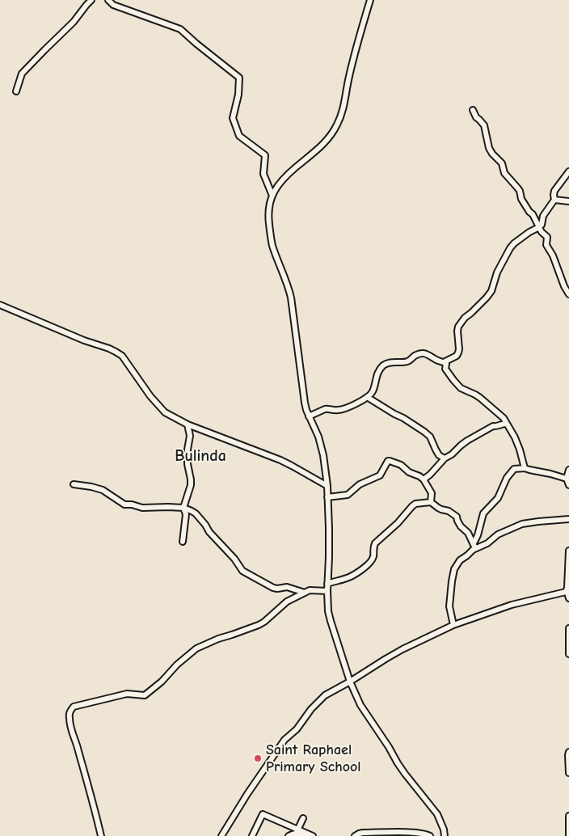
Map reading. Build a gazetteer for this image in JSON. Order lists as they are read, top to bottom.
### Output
{
  "districts": ["Bulinda"],
  "places": ["Saint Raphael Primary School"]
}
